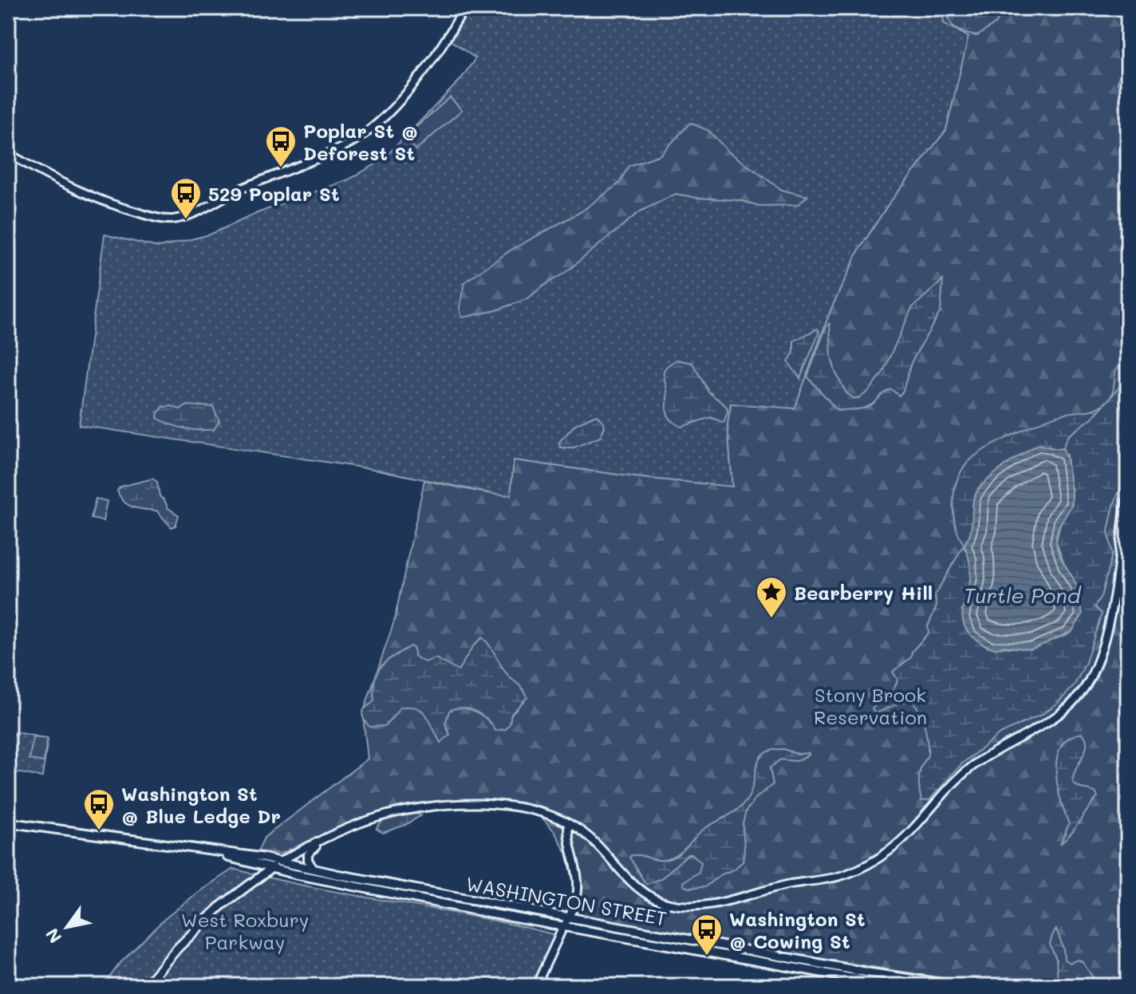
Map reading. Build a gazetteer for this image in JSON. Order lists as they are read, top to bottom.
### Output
{
  "streets": {
    "main road": ["WASHINGTON STREET"]
  },
  "water": ["Turtle Pond"],
  "parks": ["Stony Brook Reservation", "West Roxbury Parkway"],
  "places": {
    "bus stop": [
      "Poplar St @ Deforest St",
      "529 Poplar St",
      "Washington St @ Blue Ledge Dr",
      "Washington St @ Cowing St"
    ],
    "place": ["Bearberry Hill"]
  },
  "north": "bottom left"
}
